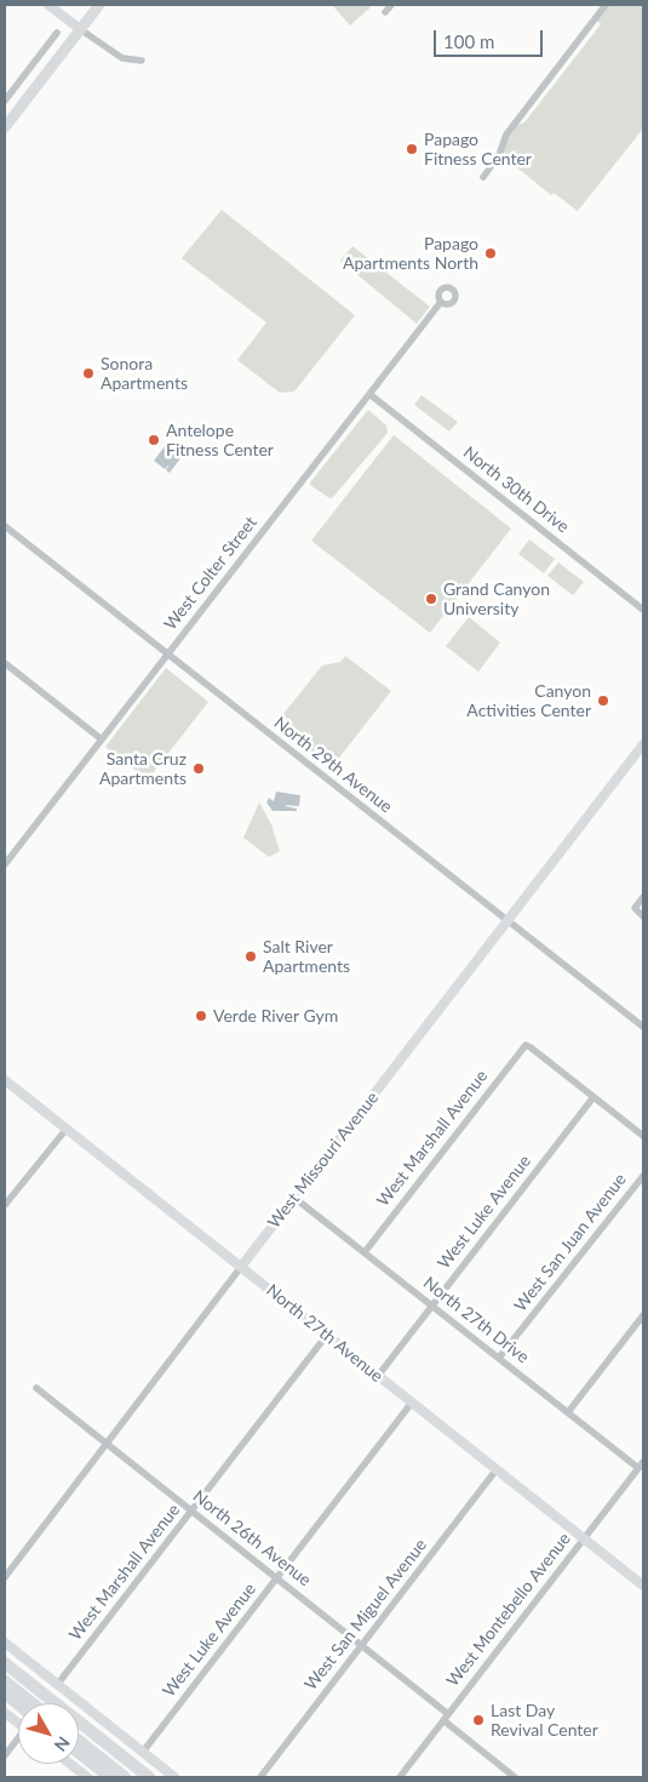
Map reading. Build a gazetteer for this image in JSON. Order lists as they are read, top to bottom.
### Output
{
  "streets": {
    "main road": ["West Missouri Avenue", "North 27th Avenue"],
    "street": [
      "North 30th Drive",
      "West Colter Street",
      "North 29th Avenue",
      "West Marshall Avenue",
      "West Luke Avenue",
      "West San Juan Avenue",
      "North 27th Drive",
      "North 26th Avenue",
      "West Montebello Avenue",
      "West San Miguel Avenue"
    ]
  },
  "crossings": [
    ["North 30th Drive", "West Colter Street"],
    ["West Colter Street", "North 29th Avenue"],
    ["North 29th Avenue", "West Missouri Avenue"],
    ["West Marshall Avenue", "West Luke Avenue"],
    ["West Marshall Avenue", "North 27th Drive"],
    ["West Marshall Avenue", "North 27th Avenue"],
    ["West Marshall Avenue", "North 26th Avenue"],
    ["West Missouri Avenue", "North 27th Drive"],
    ["West Missouri Avenue", "North 27th Avenue"],
    ["West Missouri Avenue", "North 26th Avenue"],
    ["West Luke Avenue", "North 27th Drive"],
    ["West Luke Avenue", "North 27th Avenue"],
    ["West Luke Avenue", "North 26th Avenue"],
    ["West San Juan Avenue", "North 27th Drive"],
    ["North 27th Drive", "West Montebello Avenue"],
    ["North 27th Avenue", "West Montebello Avenue"],
    ["North 27th Avenue", "West San Miguel Avenue"],
    ["North 26th Avenue", "West Montebello Avenue"],
    ["North 26th Avenue", "West San Miguel Avenue"]
  ],
  "places": [
    "Papago Fitness Center",
    "Papago Apartments North",
    "Sonora Apartments",
    "Antelope Fitness Center",
    "Grand Canyon University",
    "Canyon Activities Center",
    "Santa Cruz Apartments",
    "Salt River Apartments",
    "Verde River Gym",
    "Last Day Revival Center"
  ],
  "scale_bar": "100 m",
  "north": "bottom right"
}
